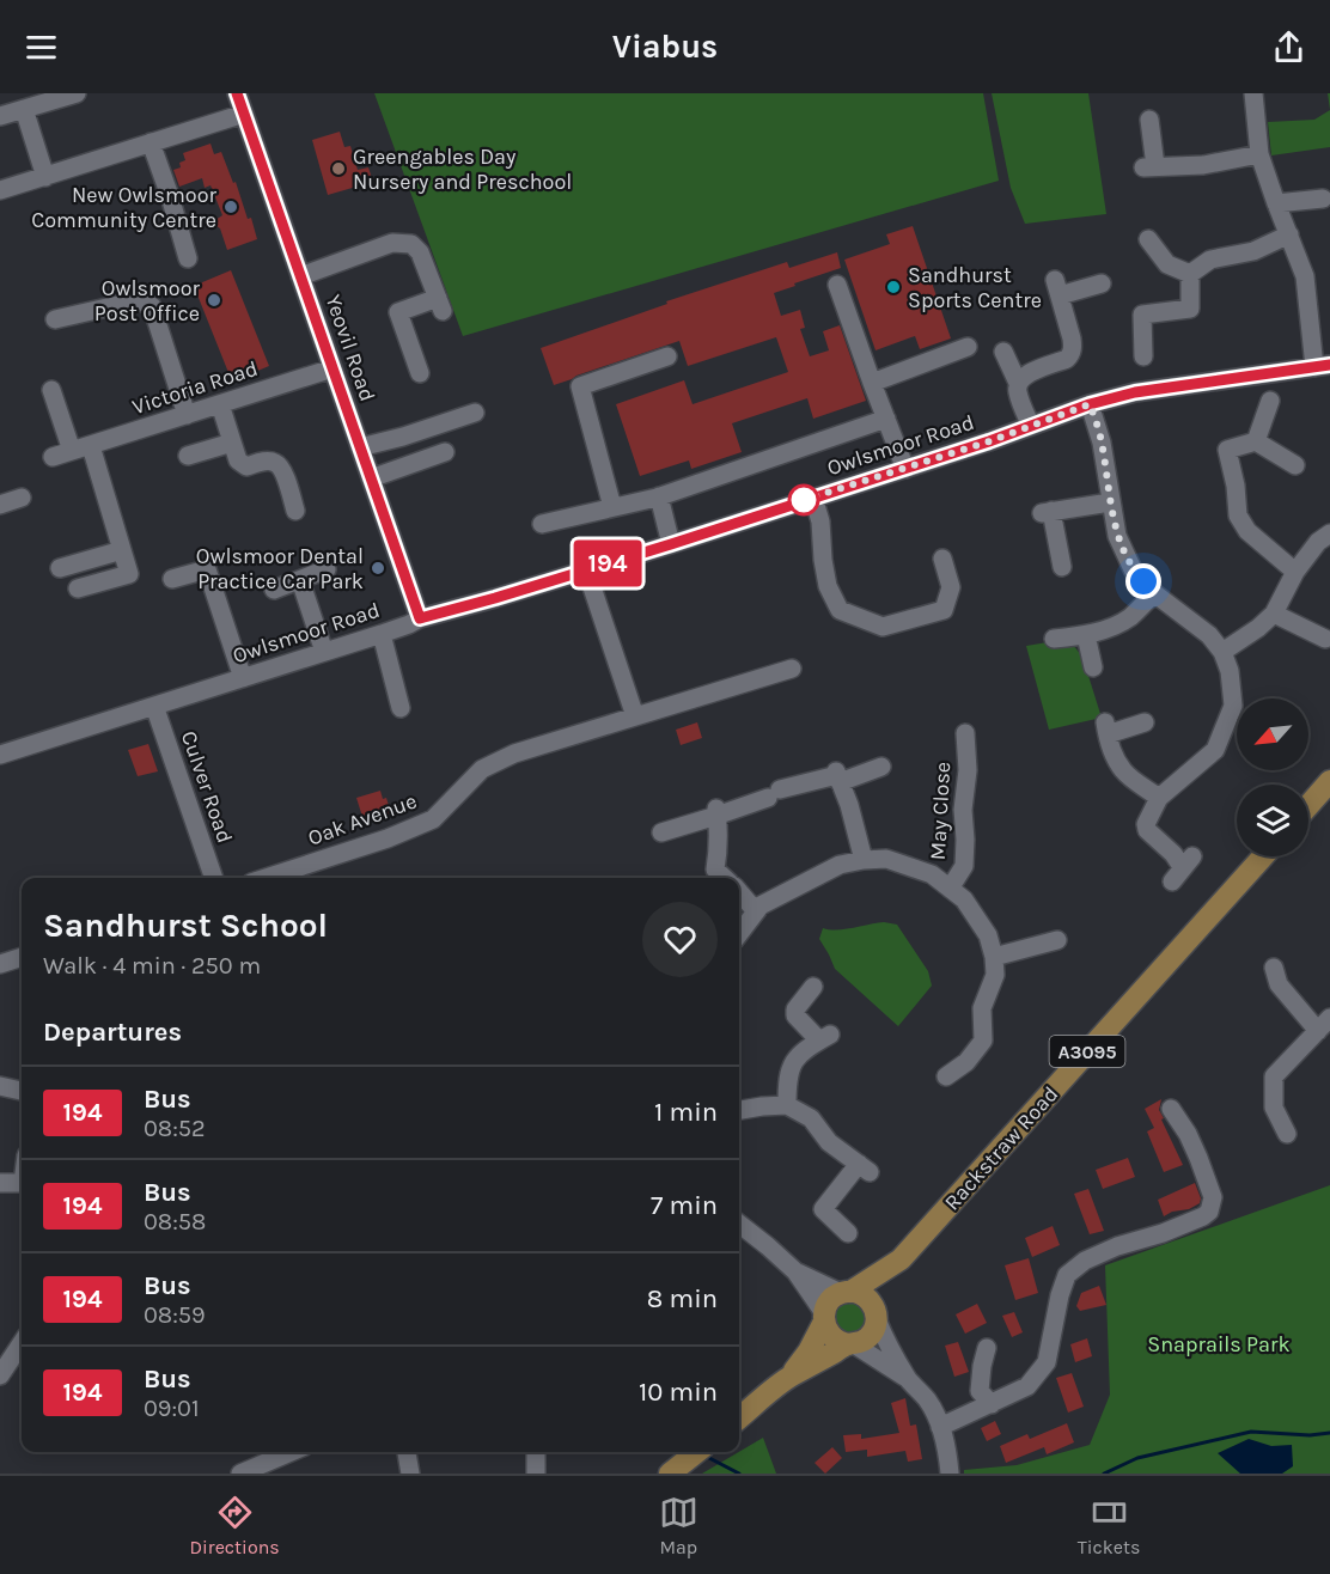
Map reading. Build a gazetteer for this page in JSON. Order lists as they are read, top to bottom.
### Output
{
  "streets": {
    "main road": ["A3095", "Rackstraw Road"],
    "street": [
      "Yeovil Road",
      "Victoria Road",
      "Owlsmoor Road",
      "Culver Road",
      "May Close",
      "Oak Avenue"
    ]
  },
  "crossings": [
    ["Yeovil Road", "Victoria Road"],
    ["Yeovil Road", "Owlsmoor Road"],
    ["Owlsmoor Road", "Culver Road"]
  ],
  "parks": ["Snaprails Park"],
  "places": [
    "Greengables Day Nursery and Preschool",
    "New Owlsmoor Community Centre",
    "Sandhurst Sports Centre",
    "Owlsmoor Post Office",
    "Owlsmoor Dental Practice Car Park"
  ],
  "lines": ["bus line 194"],
  "north": "bottom left",
  "page": {
    "header": "Viabus",
    "on_map": "194",
    "heading": [
      ["Sandhurst School", "Walk · 4 min · 250 m"],
      "Departures"
    ],
    "list": [
      {
        "mark": "194",
        "name": "Bus",
        "note": "08:52",
        "value": "1 min"
      },
      {
        "mark": "194",
        "name": "Bus",
        "note": "08:58",
        "value": "7 min"
      },
      {
        "mark": "194",
        "name": "Bus",
        "note": "08:59",
        "value": "8 min"
      },
      {
        "mark": "194",
        "name": "Bus",
        "note": "09:01",
        "value": "10 min"
      }
    ],
    "tabs": ["Directions", "Map", "Tickets"]
  }
}
